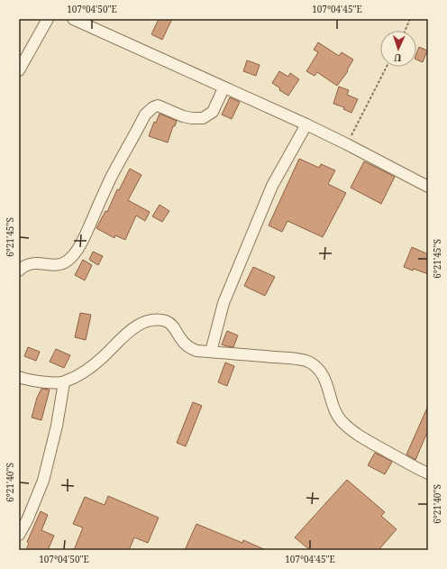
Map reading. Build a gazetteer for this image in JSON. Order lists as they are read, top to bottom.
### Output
{
  "north": "bottom",
  "coordinates": [
    "107°04'50\"E",
    "107°04'45\"E",
    "6°21'45\"S",
    "6°21'40\"S"
  ]
}
